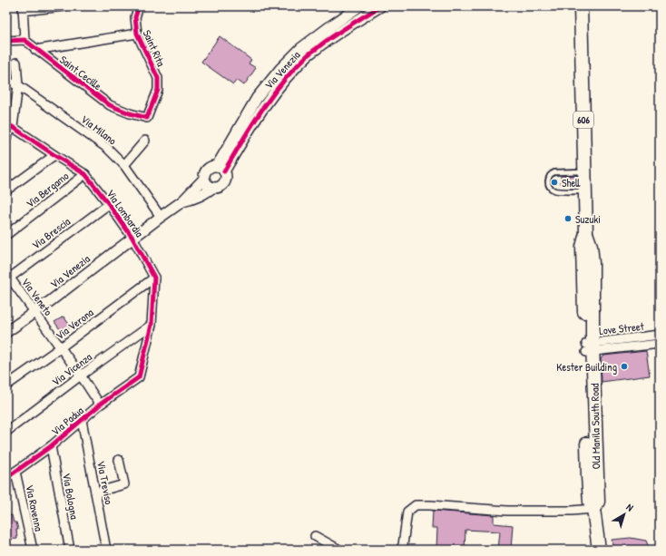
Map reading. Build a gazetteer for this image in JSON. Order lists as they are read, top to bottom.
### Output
{
  "streets": {
    "main road": ["606", "Old Manila South Road"],
    "street": [
      "Saint Rita",
      "Via Venezia",
      "Saint Cecille",
      "Via Milano",
      "Via Bergamo",
      "Via Lombardia",
      "Via Brescia",
      "Via Veneto",
      "Via Verona",
      "Love Street",
      "Via Vicenza",
      "Via Padua",
      "Via Treviso",
      "Via Bologna",
      "Via Ravenna"
    ]
  },
  "crossings": [
    ["Saint Rita", "Saint Cecille"],
    ["Via Venezia", "Via Milano"],
    ["Via Venezia", "Via Lombardia"],
    ["Via Venezia", "Via Veneto"],
    ["Via Bergamo", "Via Lombardia"],
    ["Via Lombardia", "Via Brescia"],
    ["Via Lombardia", "Via Verona"],
    ["Via Brescia", "Via Veneto"],
    ["Via Veneto", "Via Verona"],
    ["Via Veneto", "Via Vicenza"],
    ["Via Veneto", "Via Padua"],
    ["Love Street", "Old Manila South Road"],
    ["Via Vicenza", "Via Padua"],
    ["Via Padua", "Via Treviso"],
    ["Via Padua", "Via Bologna"],
    ["Via Padua", "Via Ravenna"]
  ],
  "places": ["Shell", "Suzuki", "Kester Building"],
  "north": "top right"
}
